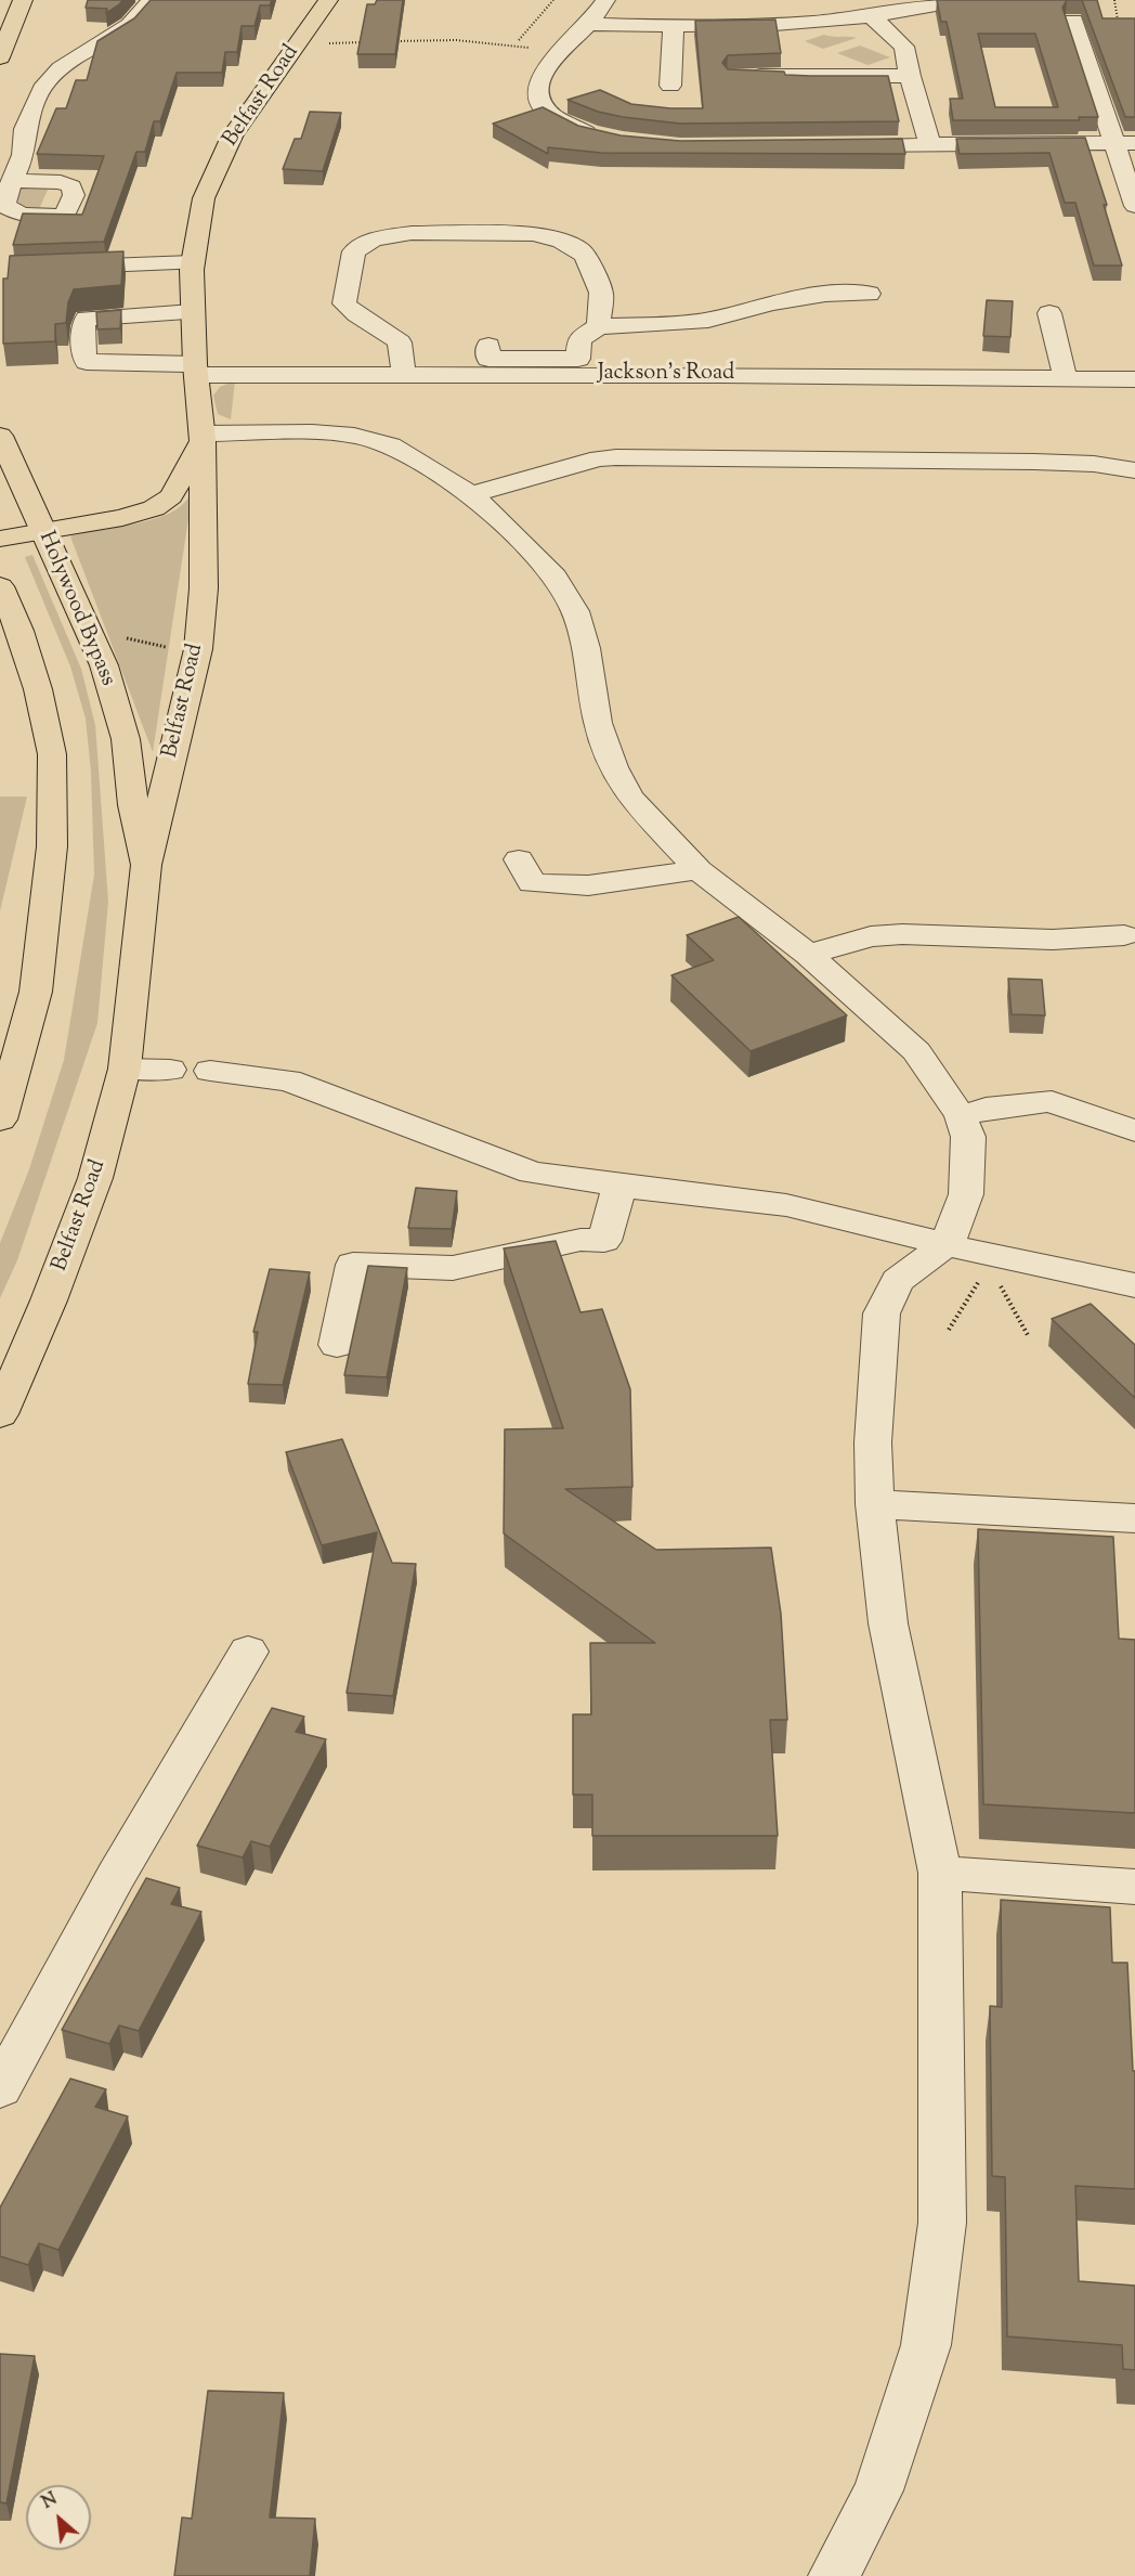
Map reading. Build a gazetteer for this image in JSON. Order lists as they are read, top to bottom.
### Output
{
  "streets": {
    "main road": ["Belfast Road", "Holywood Bypass"],
    "street": ["Jackson's Road"]
  },
  "crossings": [
    ["Belfast Road", "Jackson's Road"],
    ["Belfast Road", "Holywood Bypass"]
  ],
  "north": "top left"
}
